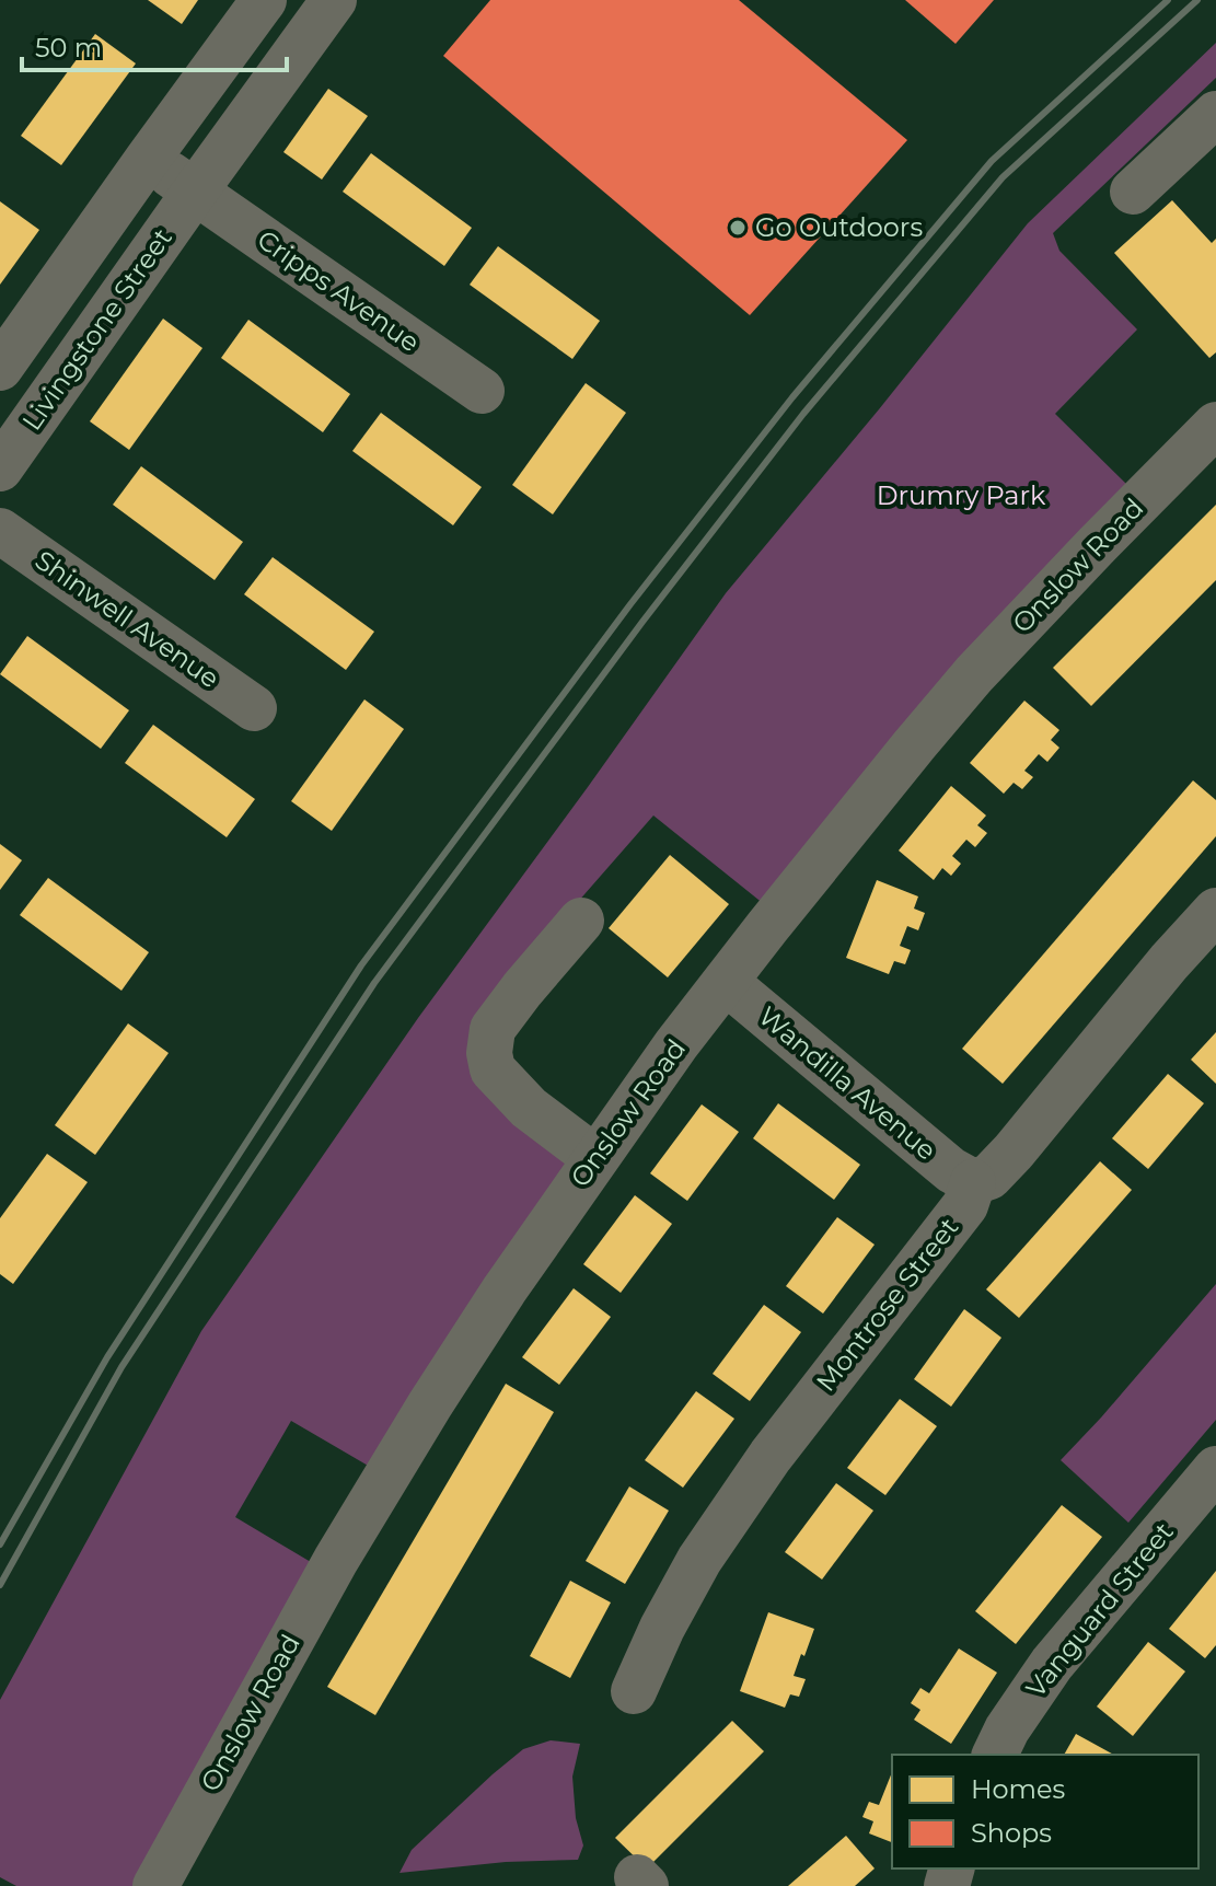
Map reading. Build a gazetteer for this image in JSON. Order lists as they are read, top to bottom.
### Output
{
  "streets": {
    "street": [
      "Cripps Avenue",
      "Livingstone Street",
      "Onslow Road",
      "Shinwell Avenue",
      "Wandilla Avenue",
      "Montrose Street",
      "Vanguard Street"
    ]
  },
  "crossings": [
    ["Cripps Avenue", "Livingstone Street"],
    ["Onslow Road", "Wandilla Avenue"],
    ["Wandilla Avenue", "Montrose Street"]
  ],
  "parks": ["Drumry Park"],
  "places": ["Go Outdoors"],
  "legend": ["Homes", "Shops"],
  "scale_bar": "50 m"
}
